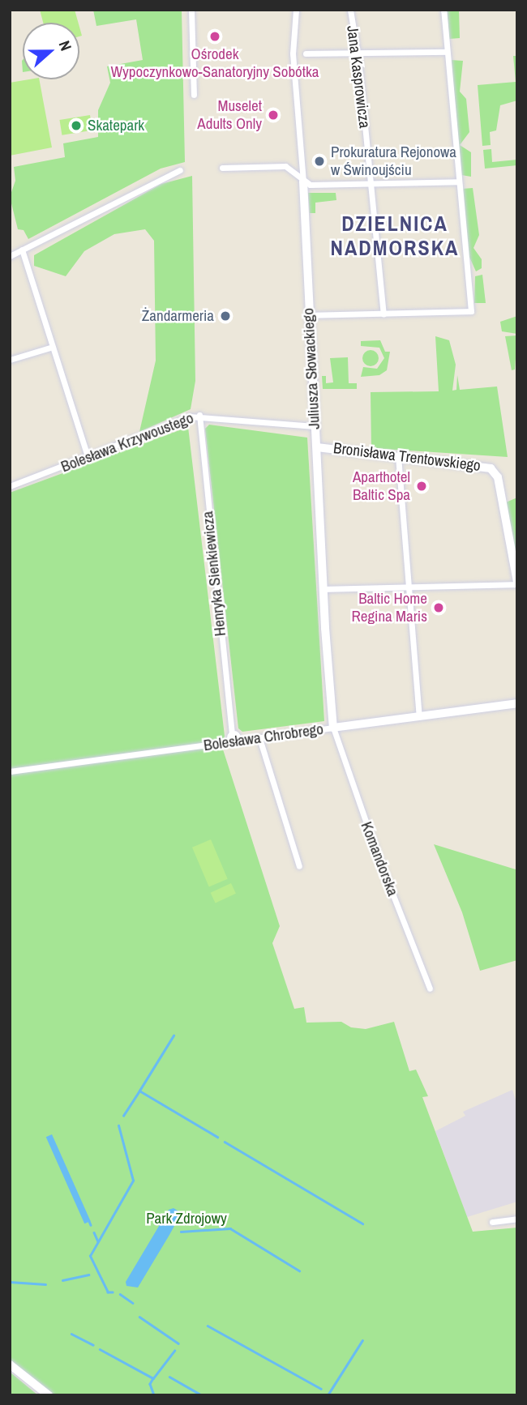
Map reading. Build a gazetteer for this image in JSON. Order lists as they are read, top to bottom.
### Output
{
  "streets": {
    "street": [
      "Jana Kasprowicza",
      "Juliusza Słowackiego",
      "Bolesława Krzywoustego",
      "Bronisława Trentowskiego",
      "Henryka Sienkiewicza",
      "Bolesława Chrobrego",
      "Komandorska"
    ]
  },
  "crossings": [
    ["Juliusza Słowackiego", "Bolesława Krzywoustego"],
    ["Juliusza Słowackiego", "Bronisława Trentowskiego"],
    ["Juliusza Słowackiego", "Bolesława Chrobrego"],
    ["Juliusza Słowackiego", "Komandorska"],
    ["Bolesława Krzywoustego", "Henryka Sienkiewicza"],
    ["Henryka Sienkiewicza", "Bolesława Chrobrego"],
    ["Bolesława Chrobrego", "Komandorska"]
  ],
  "districts": ["DZIELNICA NADMORSKA"],
  "parks": ["Park Zdrojowy"],
  "places": [
    "Ośrodek Wypoczynkowo-Sanatoryjny Sobótka",
    "Muselet Adults Only",
    "Skatepark",
    "Prokuratura Rejonowa w Świnoujściu",
    "Żandarmeria",
    "Aparthotel Baltic Spa",
    "Baltic Home Regina Maris"
  ],
  "north": "right"
}
